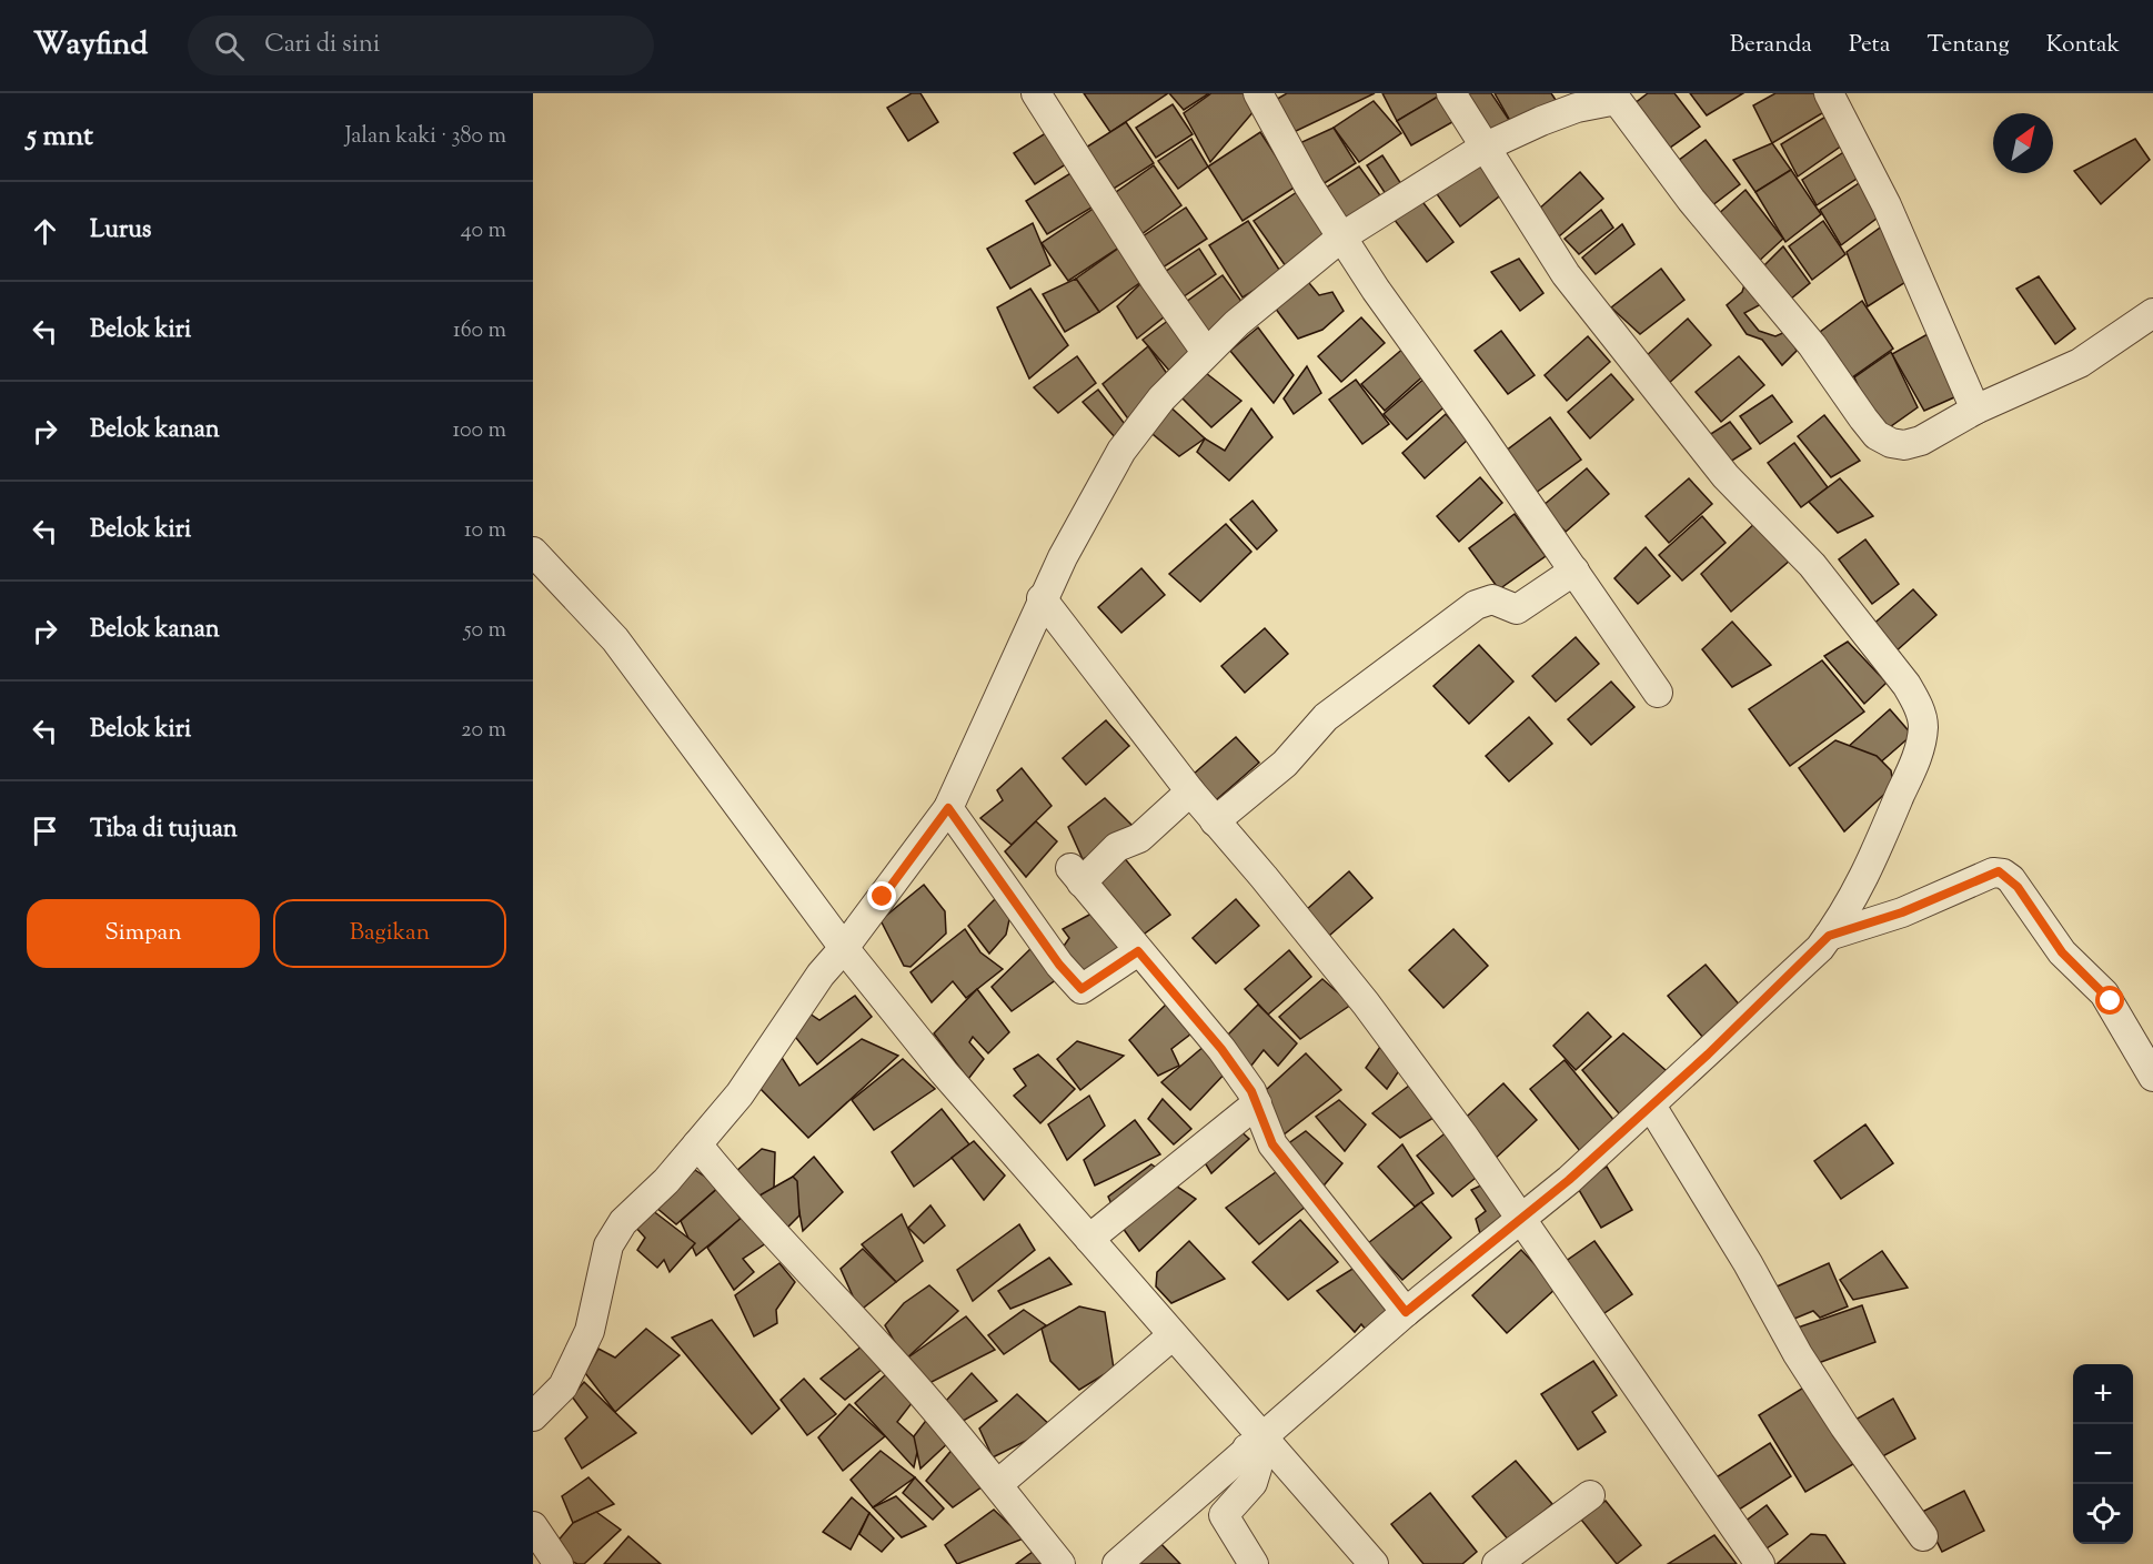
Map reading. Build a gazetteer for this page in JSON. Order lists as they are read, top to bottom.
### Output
{
  "north": "top right",
  "page": {
    "header": "Wayfind",
    "search": "Cari di sini",
    "nav": [
      "Beranda",
      "Peta",
      "Tentang",
      "Kontak"
    ],
    "heading": ["5 mnt", "Jalan kaki · 380 m"],
    "list": [
      ["Lurus", "40 m"],
      ["Belok kiri", "160 m"],
      ["Belok kanan", "100 m"],
      ["Belok kiri", "10 m"],
      ["Belok kanan", "50 m"],
      ["Belok kiri", "20 m"],
      "Tiba di tujuan"
    ],
    "buttons": ["Simpan", "Bagikan"],
    "map_buttons": ["+", "−"]
  }
}
